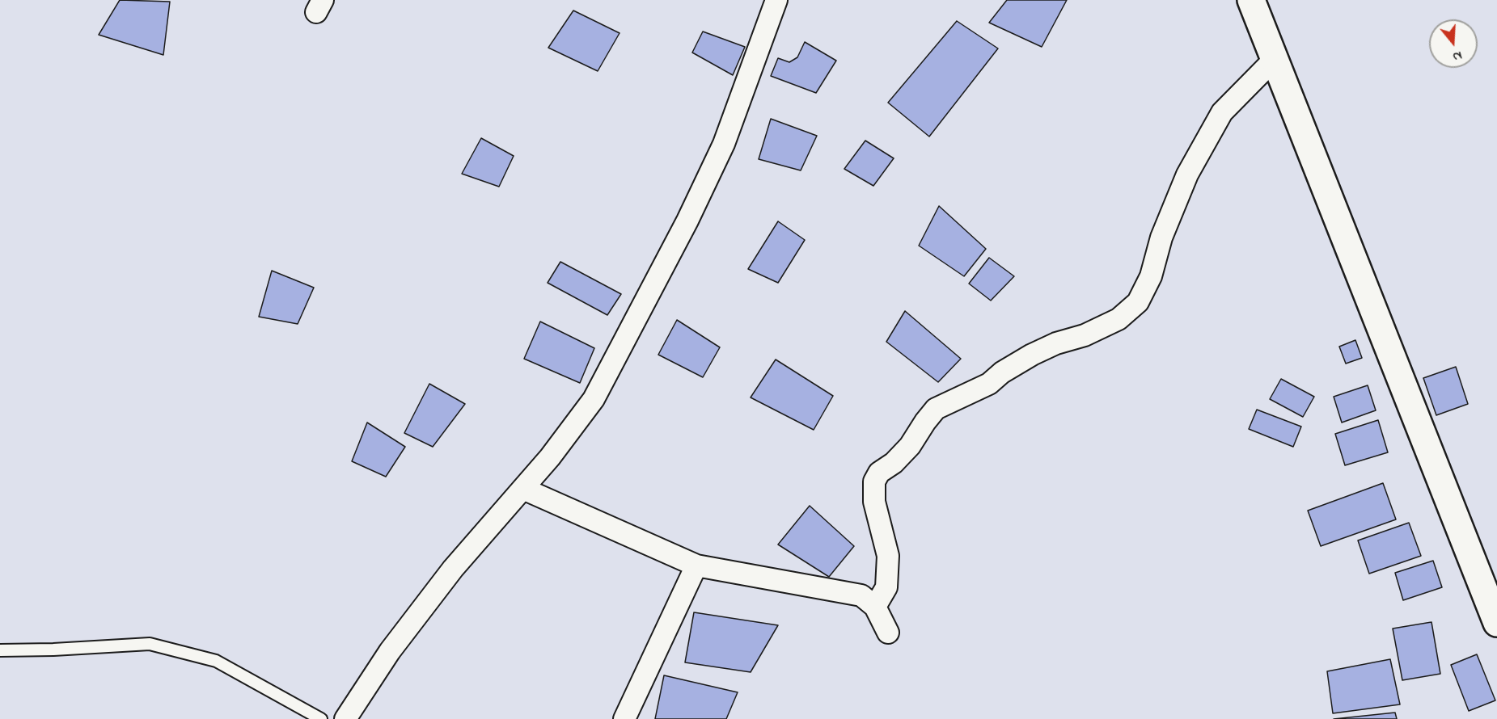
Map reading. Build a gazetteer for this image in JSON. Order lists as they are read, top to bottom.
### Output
{
  "north": "bottom"
}
